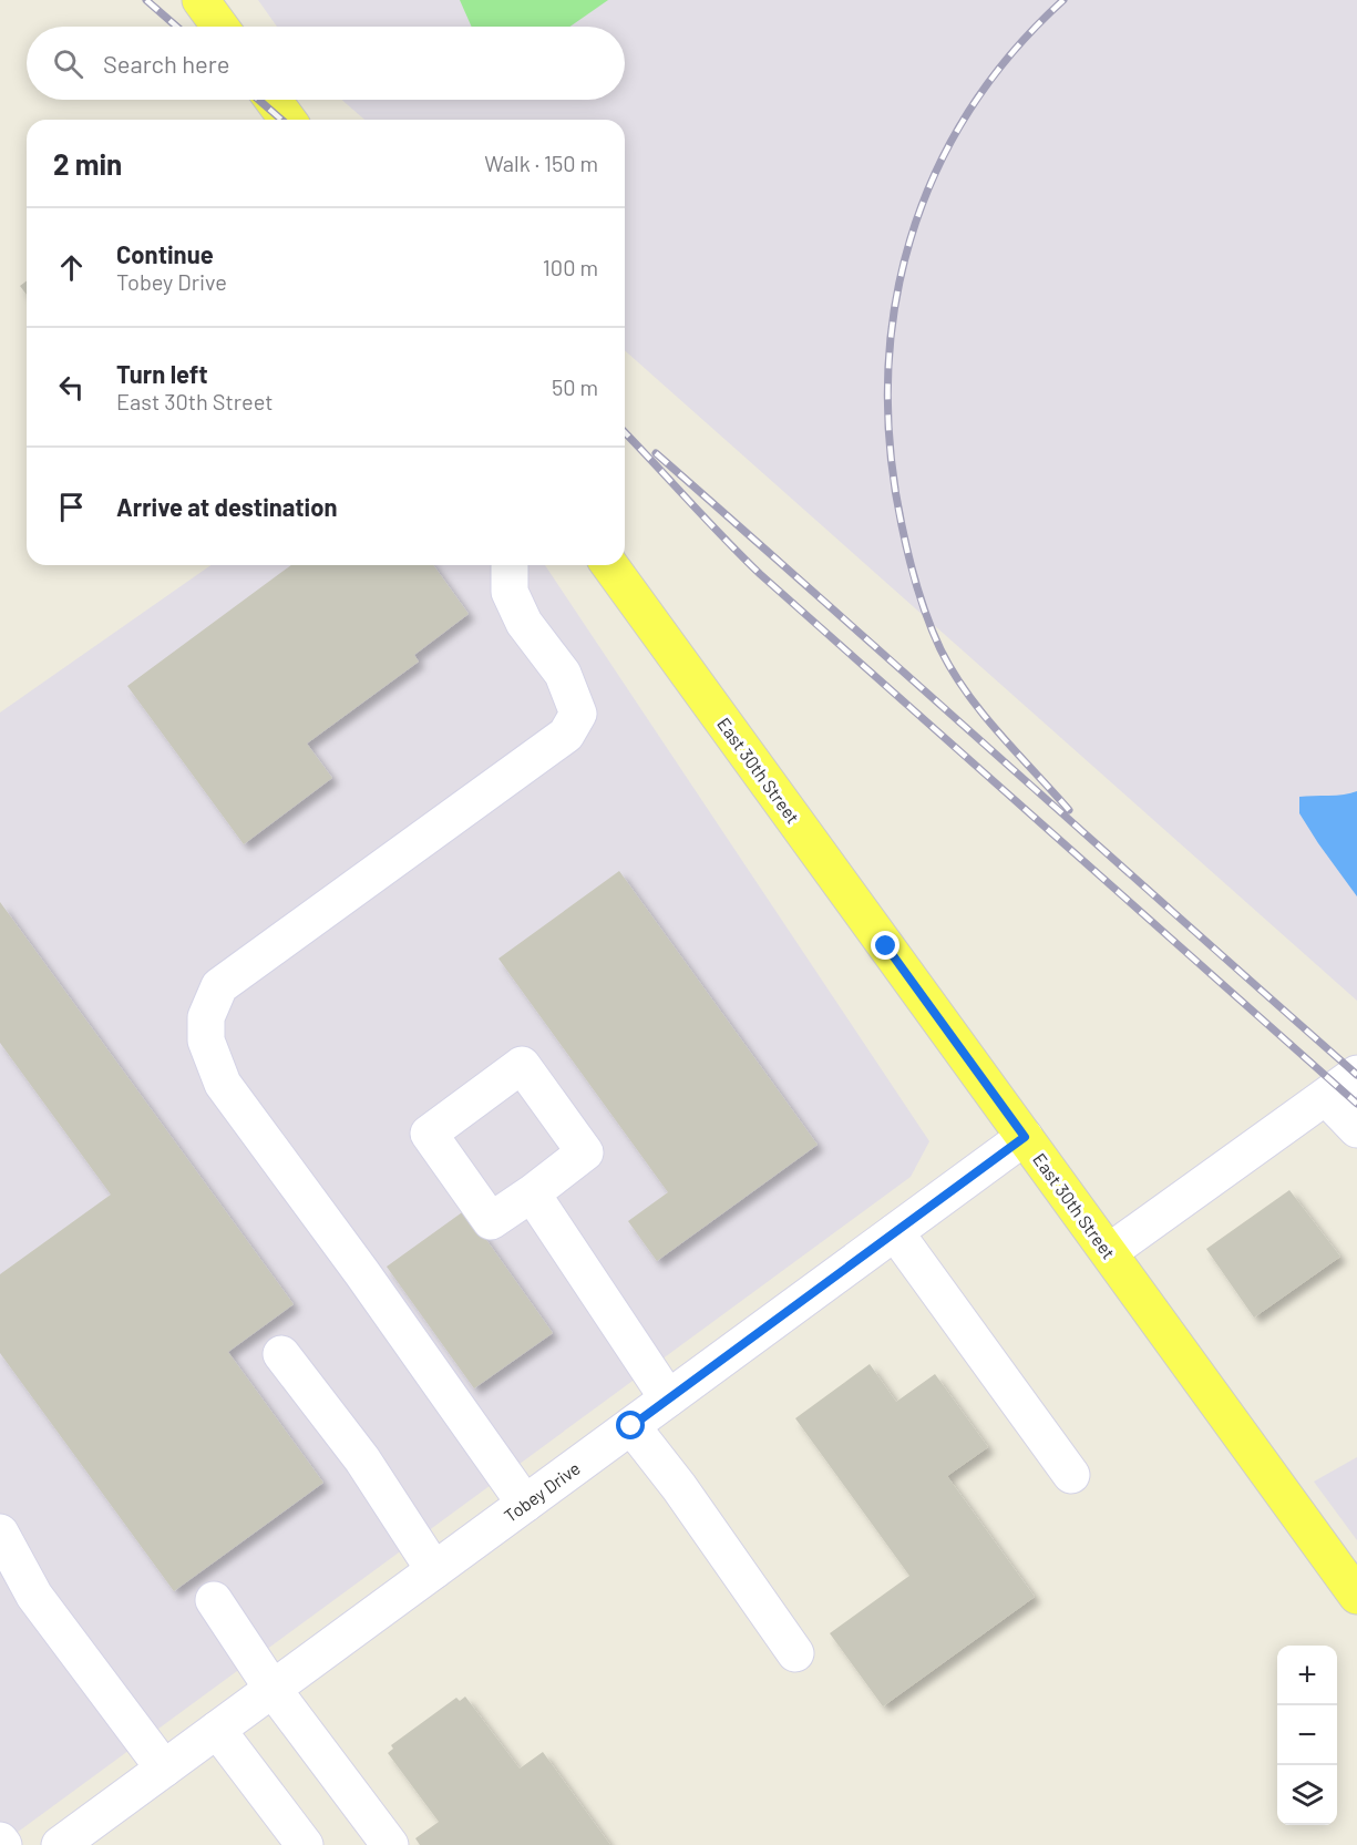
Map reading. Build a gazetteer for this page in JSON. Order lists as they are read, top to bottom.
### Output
{
  "streets": {
    "main road": ["East 30th Street"],
    "street": ["Tobey Drive"]
  },
  "crossings": [
    ["East 30th Street", "Tobey Drive"]
  ],
  "page": {
    "search": "Search here",
    "heading": ["2 min", "Walk · 150 m"],
    "list": [
      ["Continue", "Tobey Drive", "100 m"],
      ["Turn left", "East 30th Street", "50 m"],
      "Arrive at destination"
    ],
    "map_buttons": ["+", "−"]
  }
}
